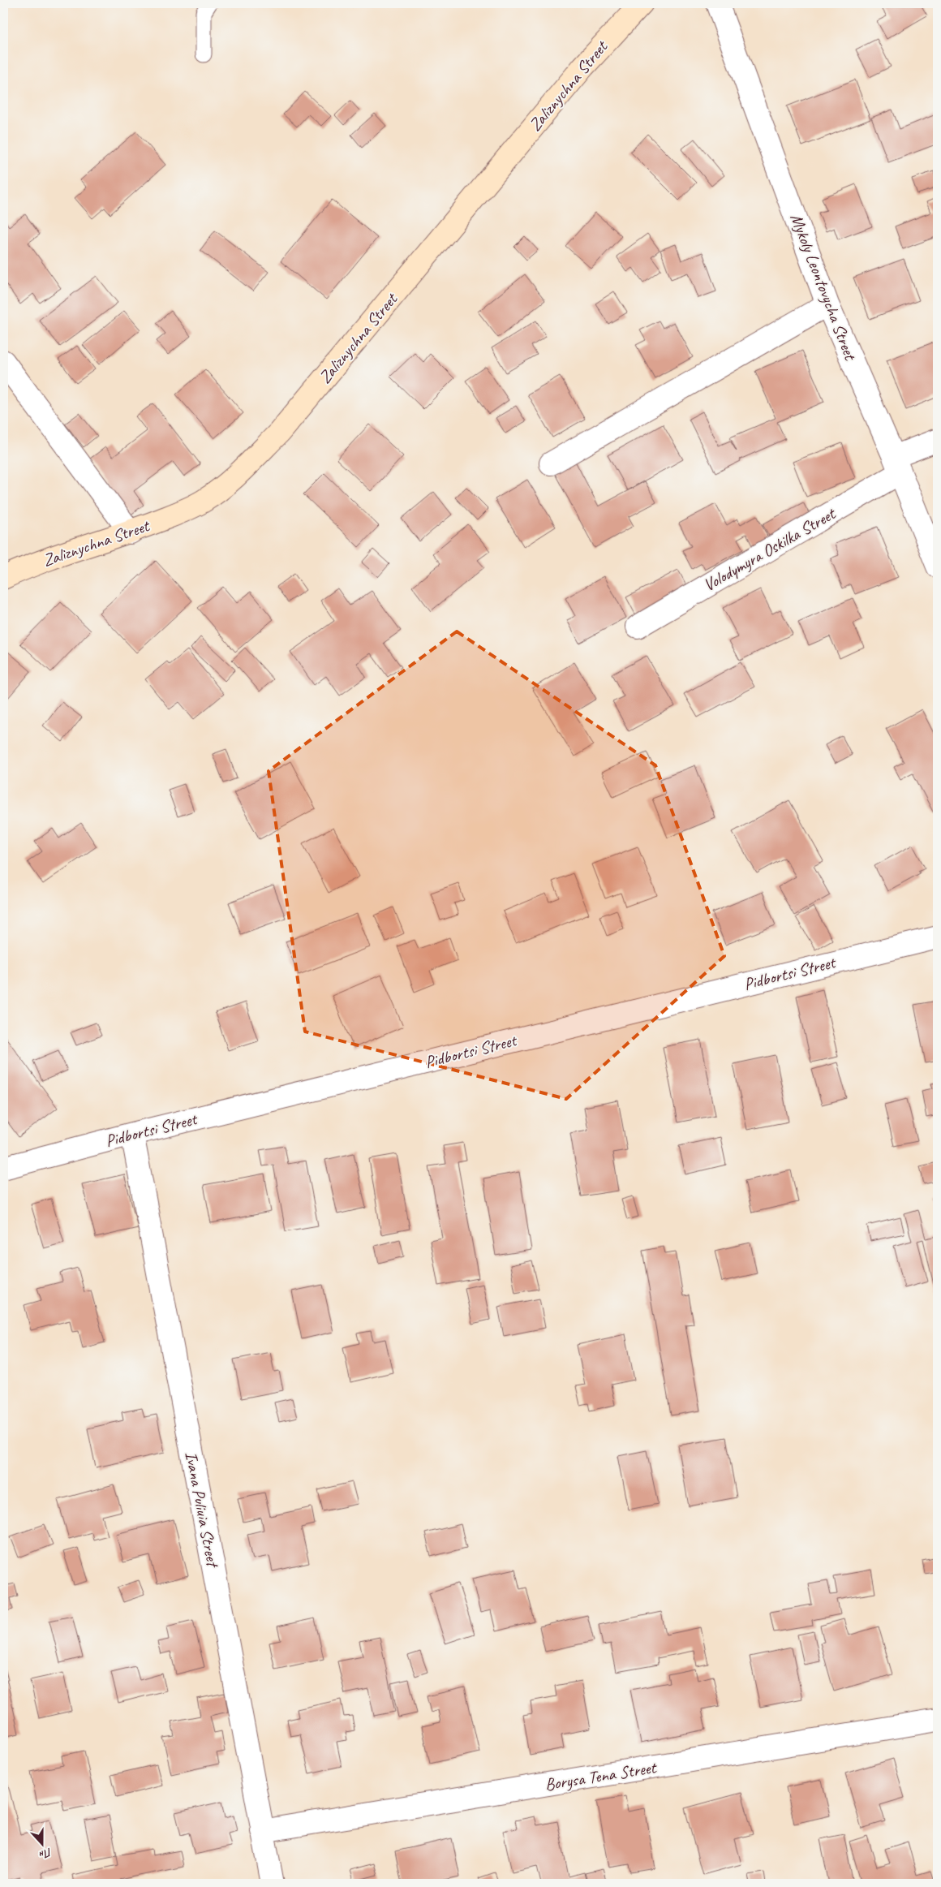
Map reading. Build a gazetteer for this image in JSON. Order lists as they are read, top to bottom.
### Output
{
  "streets": {
    "main road": ["Zaliznychna Street"],
    "street": [
      "Mykoly Leontovycha Street",
      "Volodymyra Oskilka Street",
      "Pidbortsi Street",
      "Ivana Puliuia Street",
      "Borysa Tena Street"
    ]
  },
  "crossings": [
    ["Mykoly Leontovycha Street", "Volodymyra Oskilka Street"],
    ["Pidbortsi Street", "Ivana Puliuia Street"],
    ["Ivana Puliuia Street", "Borysa Tena Street"]
  ],
  "north": "bottom"
}
